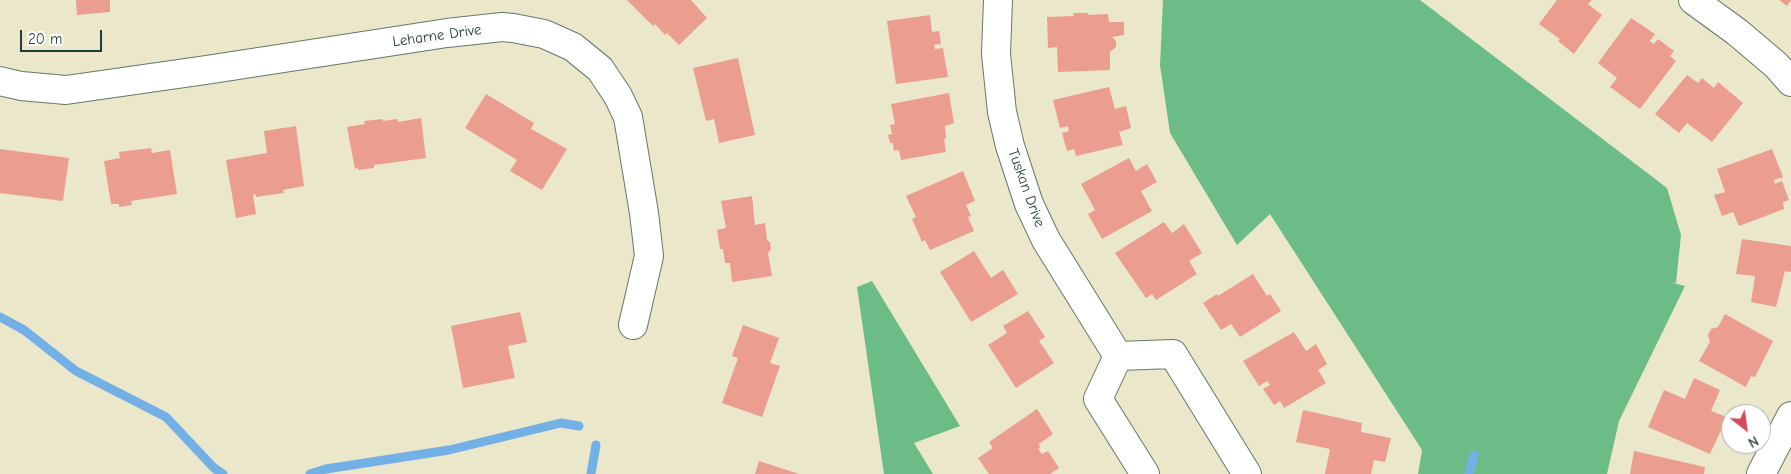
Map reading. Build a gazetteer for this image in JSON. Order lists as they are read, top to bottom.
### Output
{
  "streets": {
    "street": ["Leharne Drive", "Tuskan Drive"]
  },
  "scale_bar": "20 m",
  "north": "bottom right"
}
